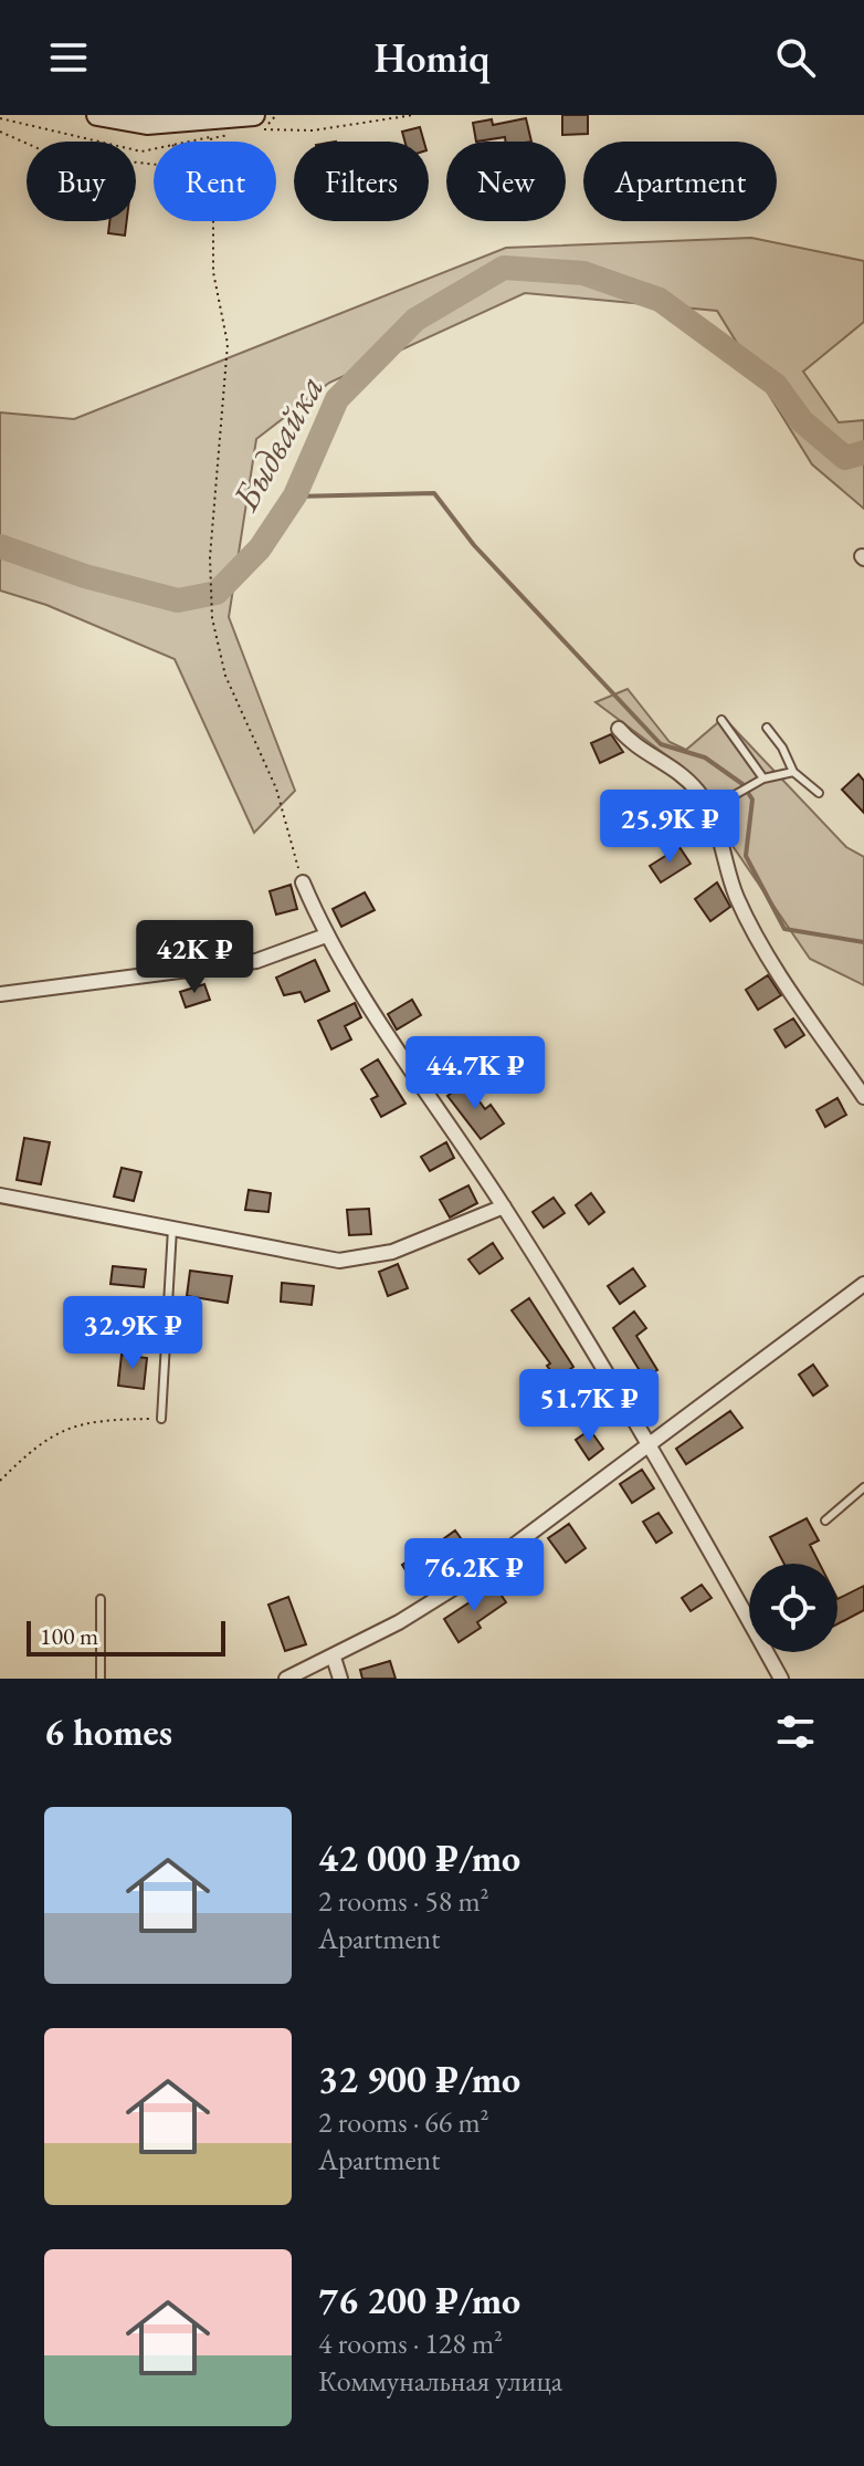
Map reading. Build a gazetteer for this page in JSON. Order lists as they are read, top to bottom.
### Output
{
  "water": ["Быдвайка"],
  "scale_bar": "100 m",
  "page": {
    "header": "Homiq",
    "chip": [
      "Buy",
      "Rent",
      "Filters",
      "New",
      "Apartment"
    ],
    "price": [
      "25.9K ₽",
      "42K ₽",
      "44.7K ₽",
      "32.9K ₽",
      "51.7K ₽",
      "76.2K ₽"
    ],
    "scale": "100 m",
    "heading": "6 homes",
    "list": [
      {
        "name": "42 000 ₽/mo",
        "note": "2 rooms · 58 m² · Apartment"
      },
      {
        "name": "32 900 ₽/mo",
        "note": "2 rooms · 66 m² · Apartment"
      },
      {
        "name": "76 200 ₽/mo",
        "note": "4 rooms · 128 m² · Коммунальная улица"
      }
    ]
  }
}
